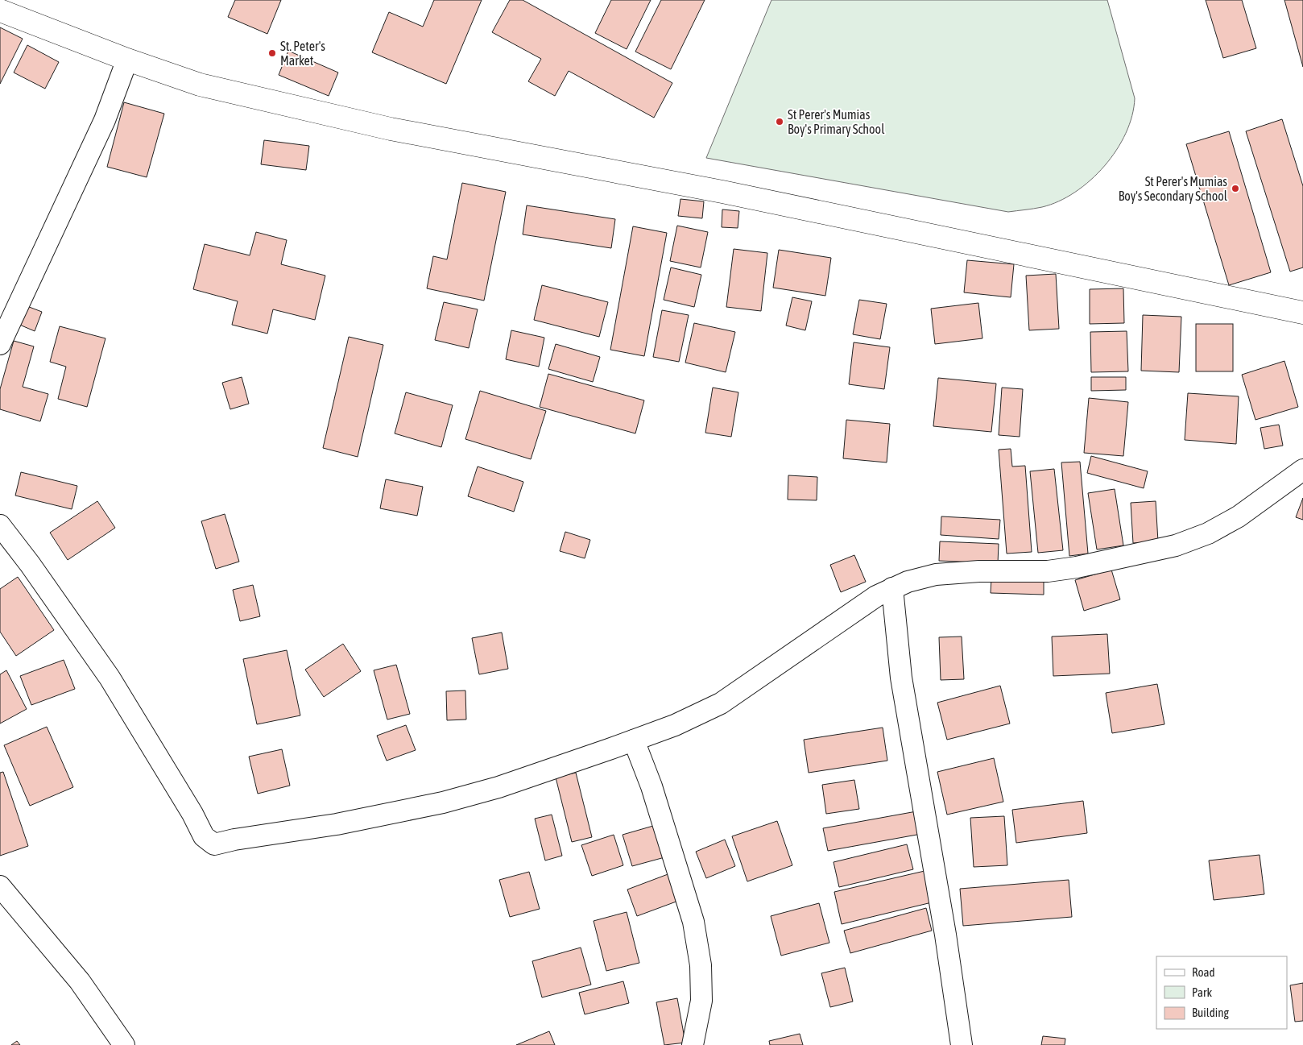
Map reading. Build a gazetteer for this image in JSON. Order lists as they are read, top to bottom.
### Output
{
  "places": ["St. Peter's Market", "St Perer's Mumias Boy's Primary School", "St Perer's Mumias Boy's Secondary School"],
  "legend": ["Road", "Park", "Building"]
}
